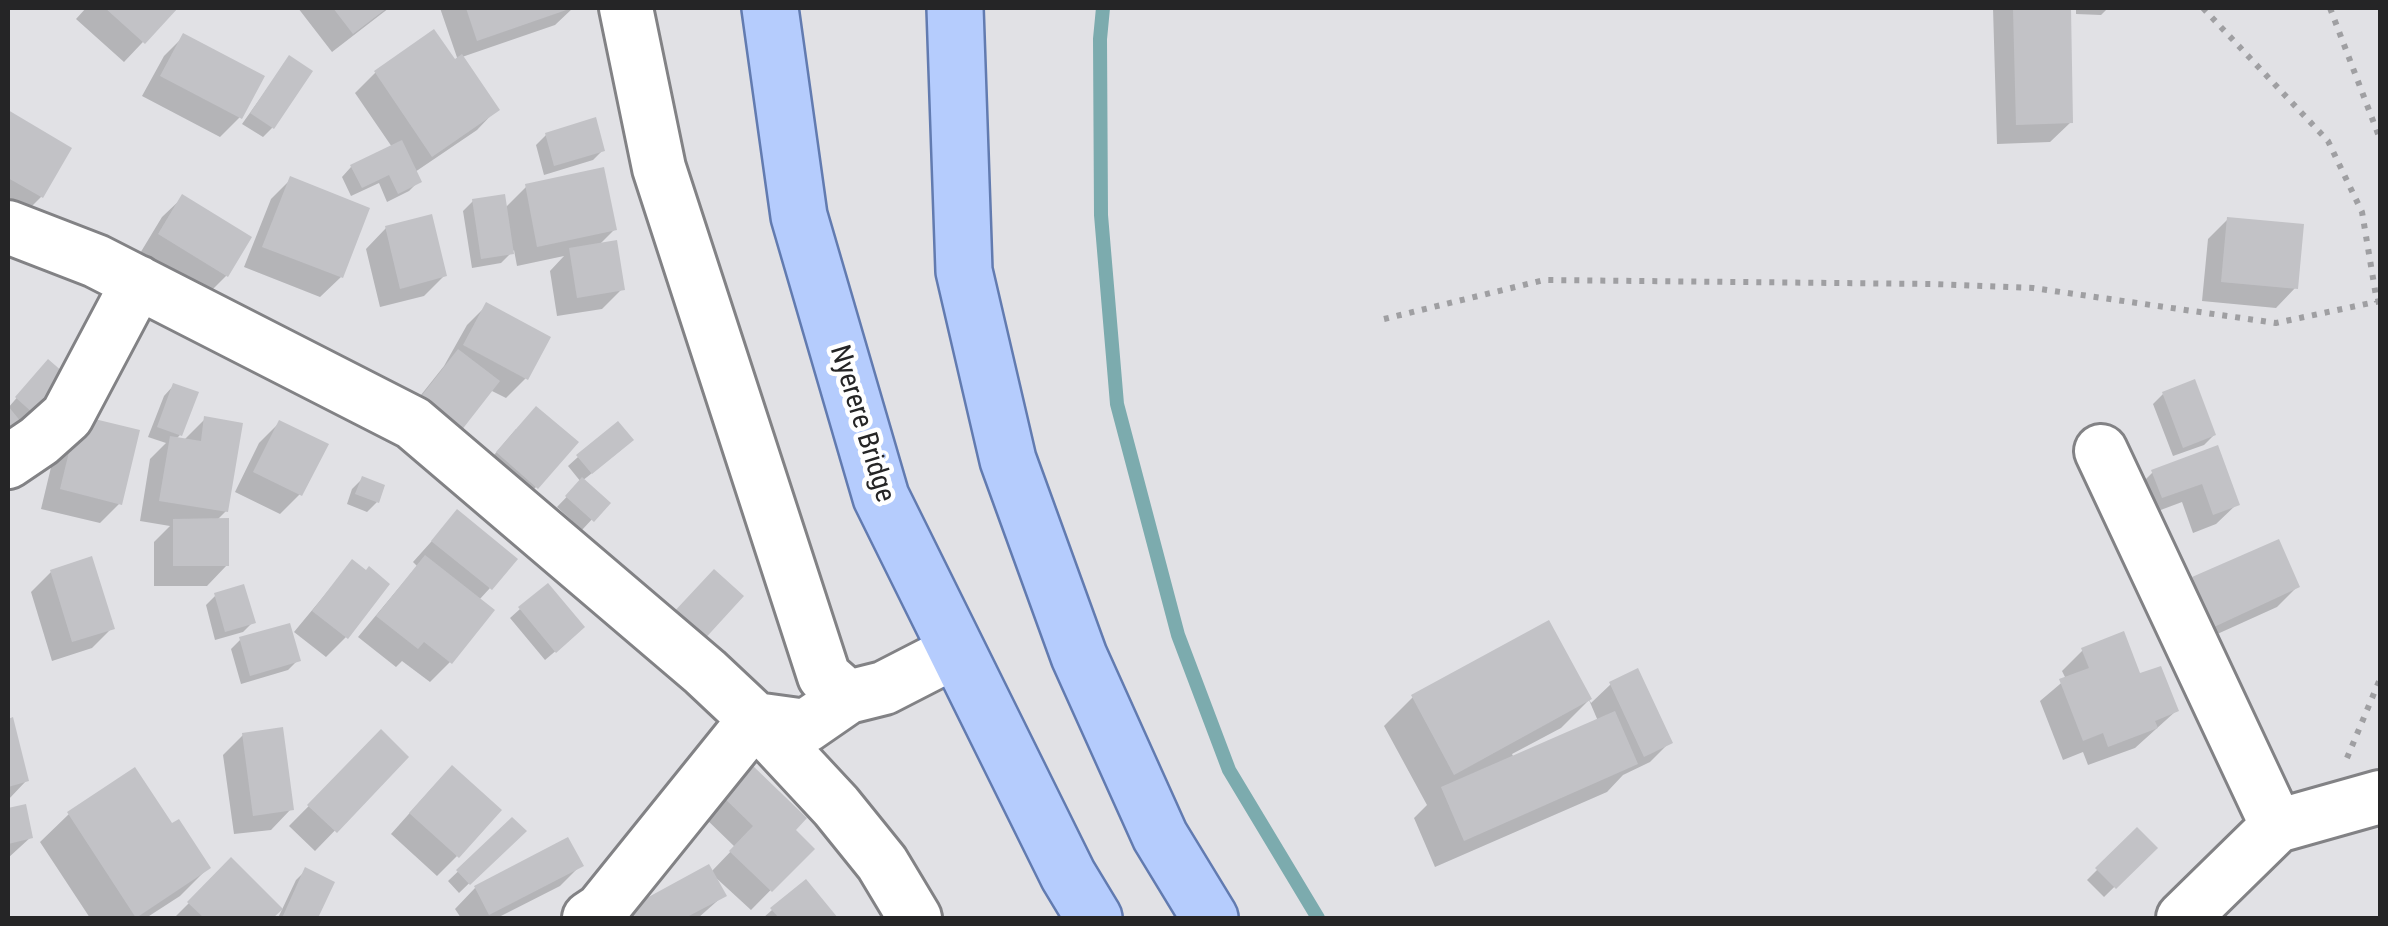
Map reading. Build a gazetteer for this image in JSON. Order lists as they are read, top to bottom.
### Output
{
  "streets": {
    "main road": ["Nyerere Bridge"]
  }
}
